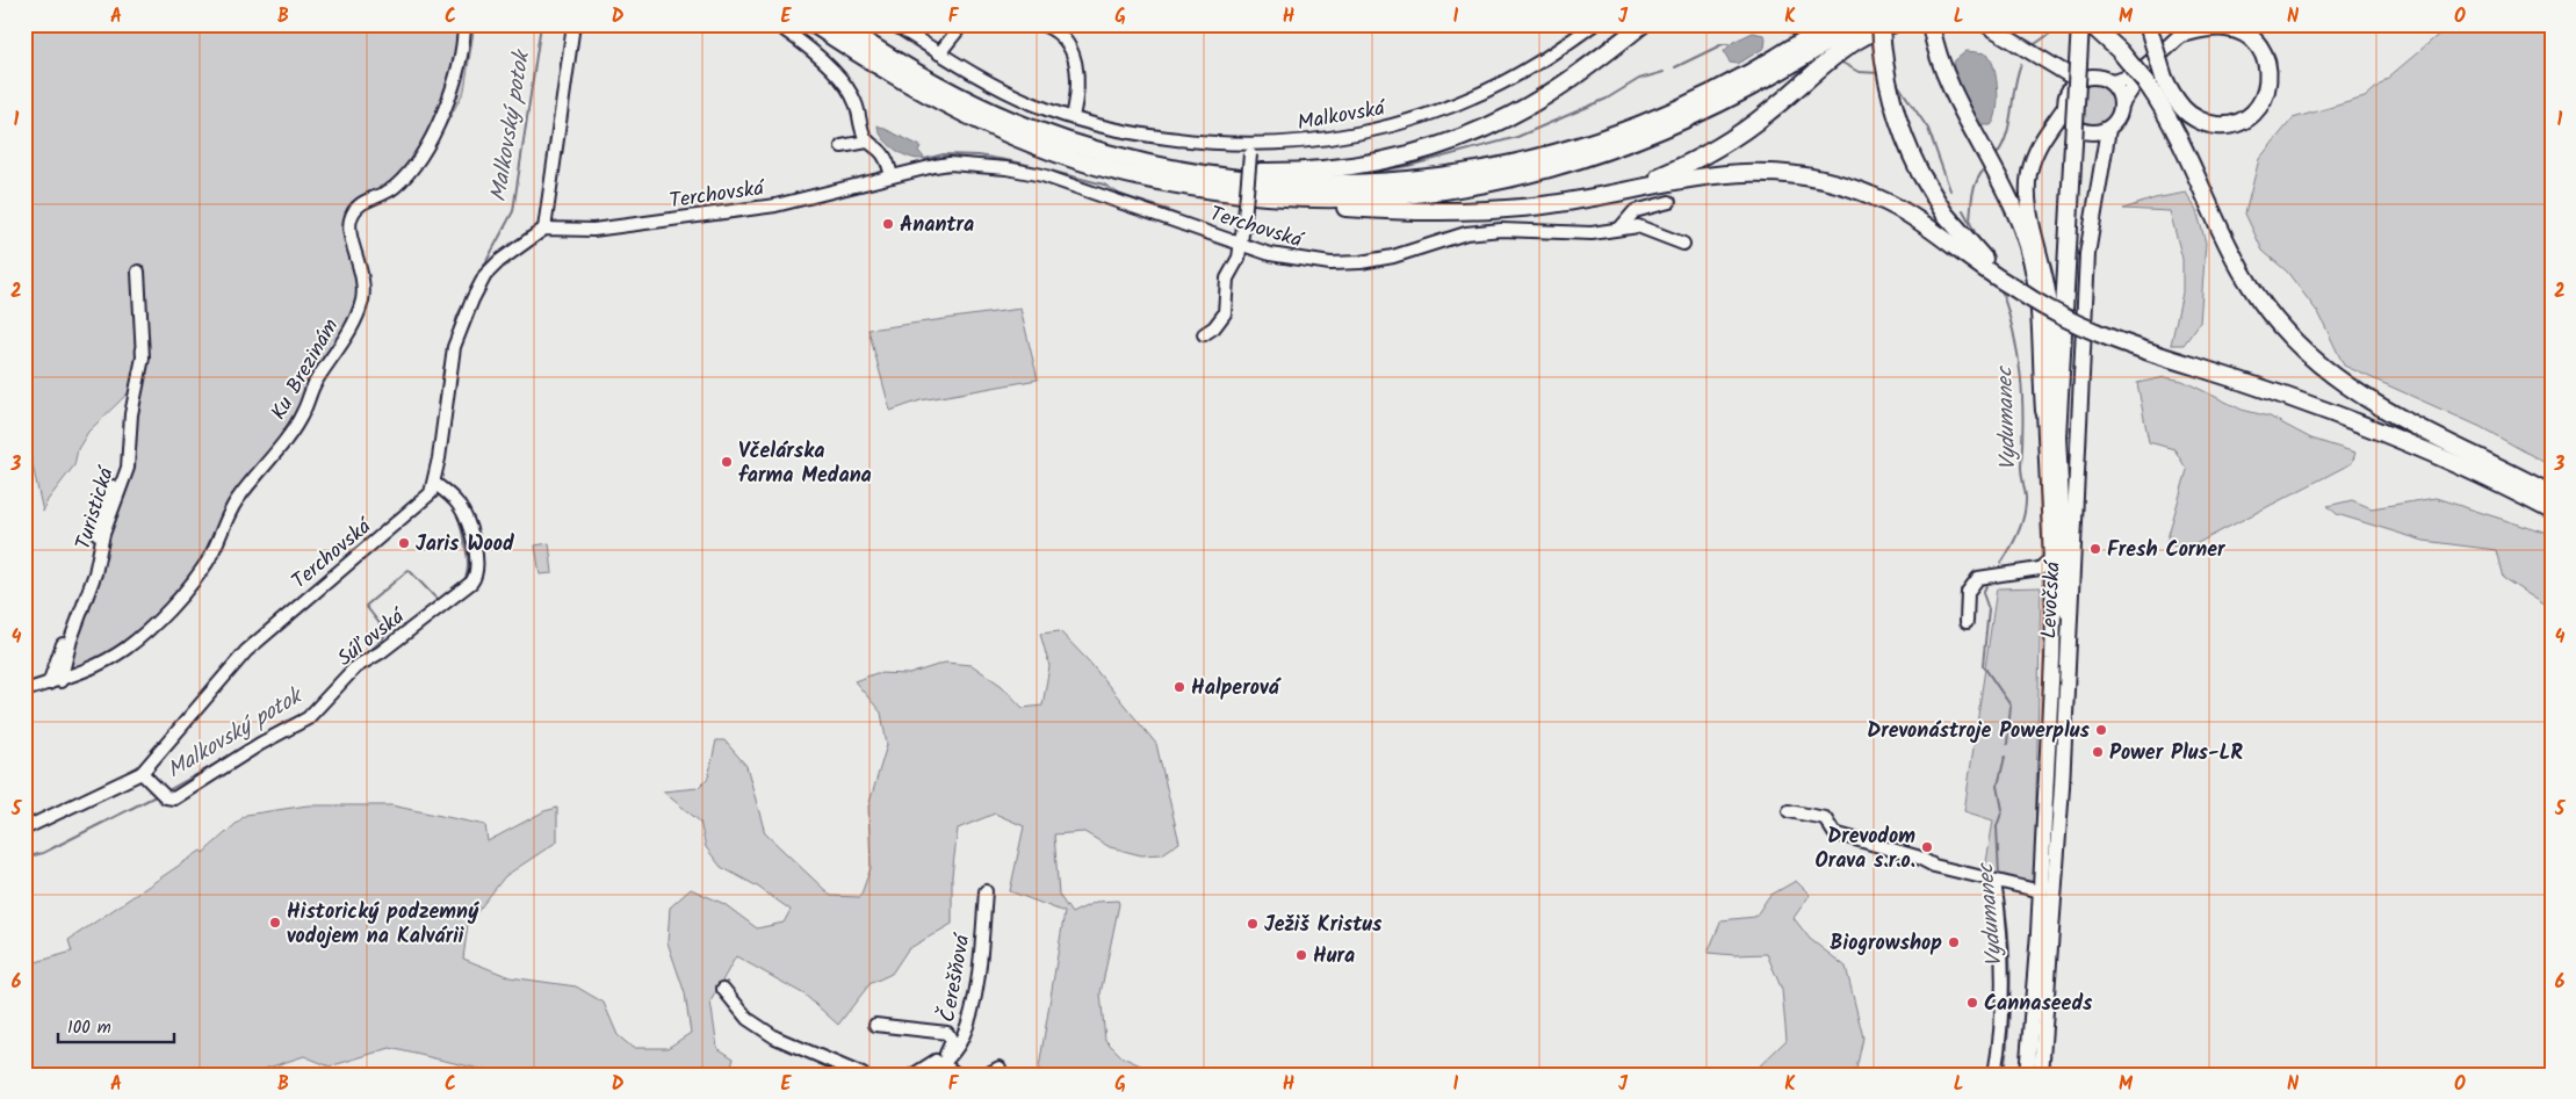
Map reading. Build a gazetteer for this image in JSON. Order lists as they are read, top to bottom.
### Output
{
  "streets": {
    "main road": ["Levočská"],
    "street": [
      "Malkovská",
      "Terchovská",
      "Ku Brezinám",
      "Turistická",
      "Súľovská",
      "Čerešňová"
    ]
  },
  "crossings": [
    ["Malkovská", "Terchovská"],
    ["Terchovská", "Súľovská"],
    ["Ku Brezinám", "Turistická"]
  ],
  "water": ["Malkovský potok", "Vydumanec"],
  "places": [
    "Anantra",
    "Včelárska farma Medana",
    "Jaris Wood",
    "Fresh Corner",
    "Halperová",
    "Drevonástroje Powerplus",
    "Power Plus-LR",
    "Drevodom Orava s.r.o.",
    "Historický podzemný vodojem na Kalvárii",
    "Ježiš Kristus",
    "Biogrowshop",
    "Hura",
    "Cannaseeds"
  ],
  "scale_bar": "100 m",
  "grid": {
    "columns": [
      "A",
      "B",
      "C",
      "D",
      "E",
      "F",
      "G",
      "H",
      "I",
      "J",
      "K",
      "L",
      "M",
      "N",
      "O"
    ],
    "rows": [
      "1",
      "2",
      "3",
      "4",
      "5",
      "6"
    ]
  }
}
